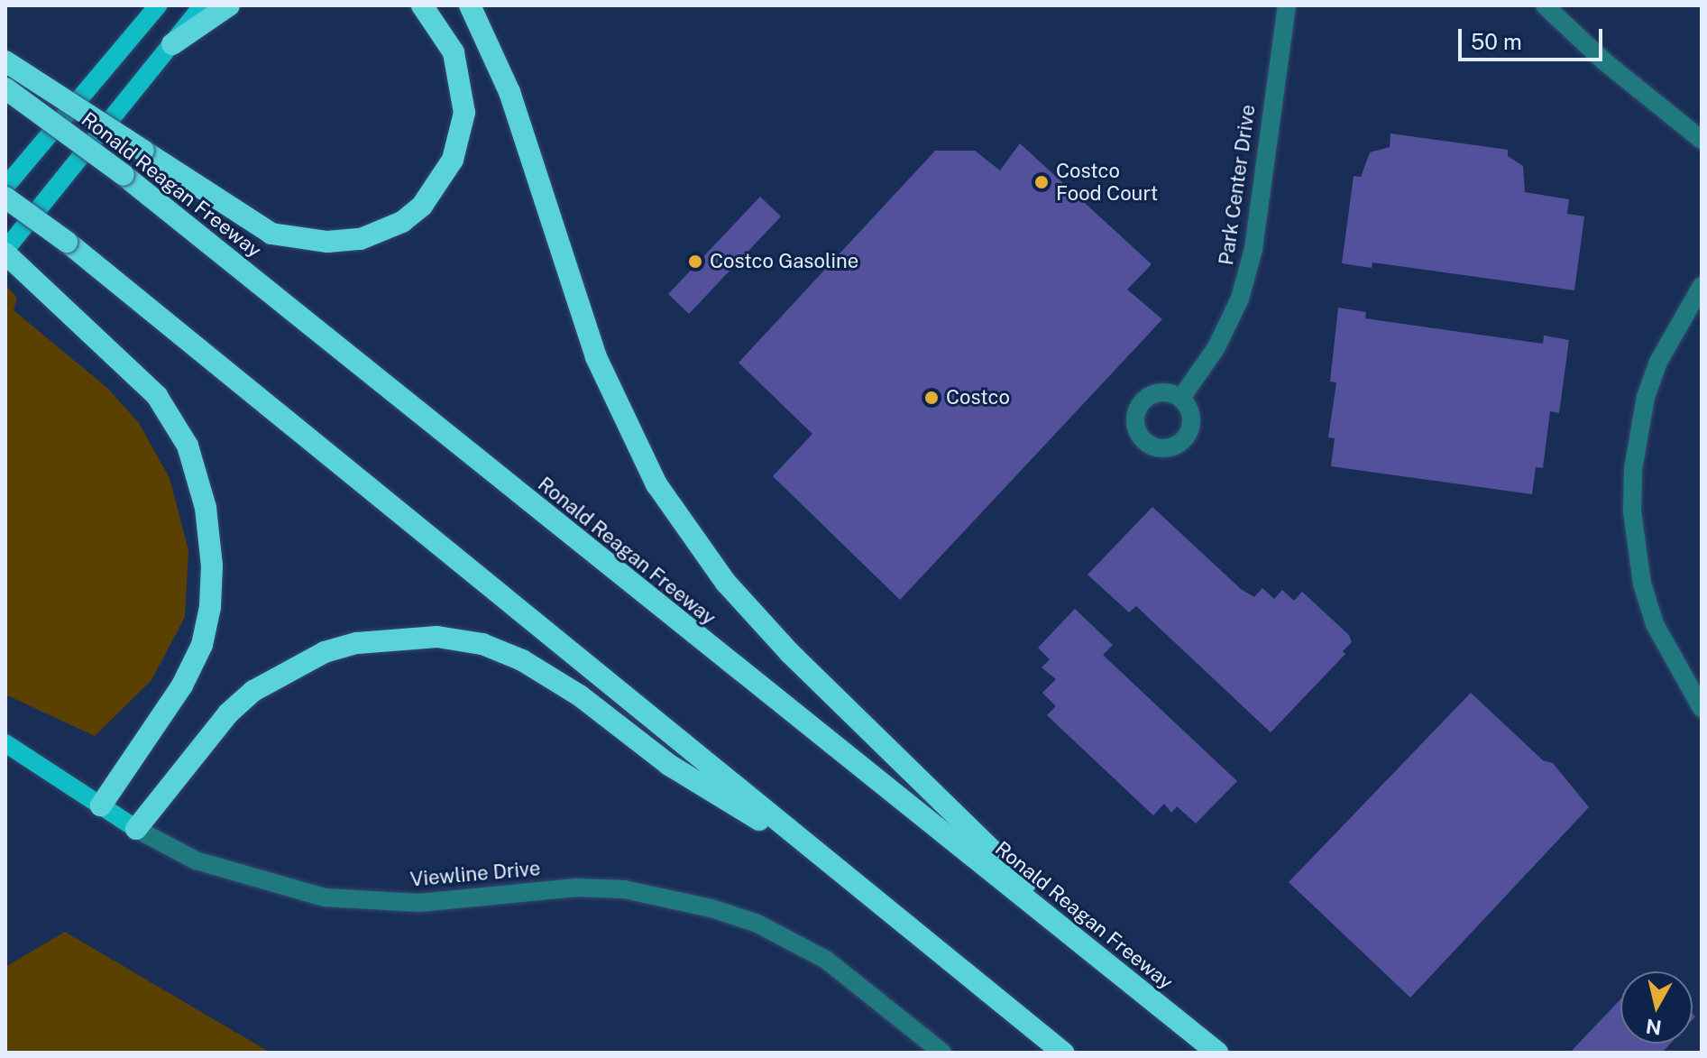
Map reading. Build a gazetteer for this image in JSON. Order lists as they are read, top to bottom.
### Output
{
  "streets": {
    "highway": ["Ronald Reagan Freeway"],
    "main road": ["Viewline Drive"],
    "street": ["Park Center Drive"]
  },
  "places": ["Costco Food Court", "Costco Gasoline", "Costco"],
  "scale_bar": "50 m",
  "north": "bottom"
}
